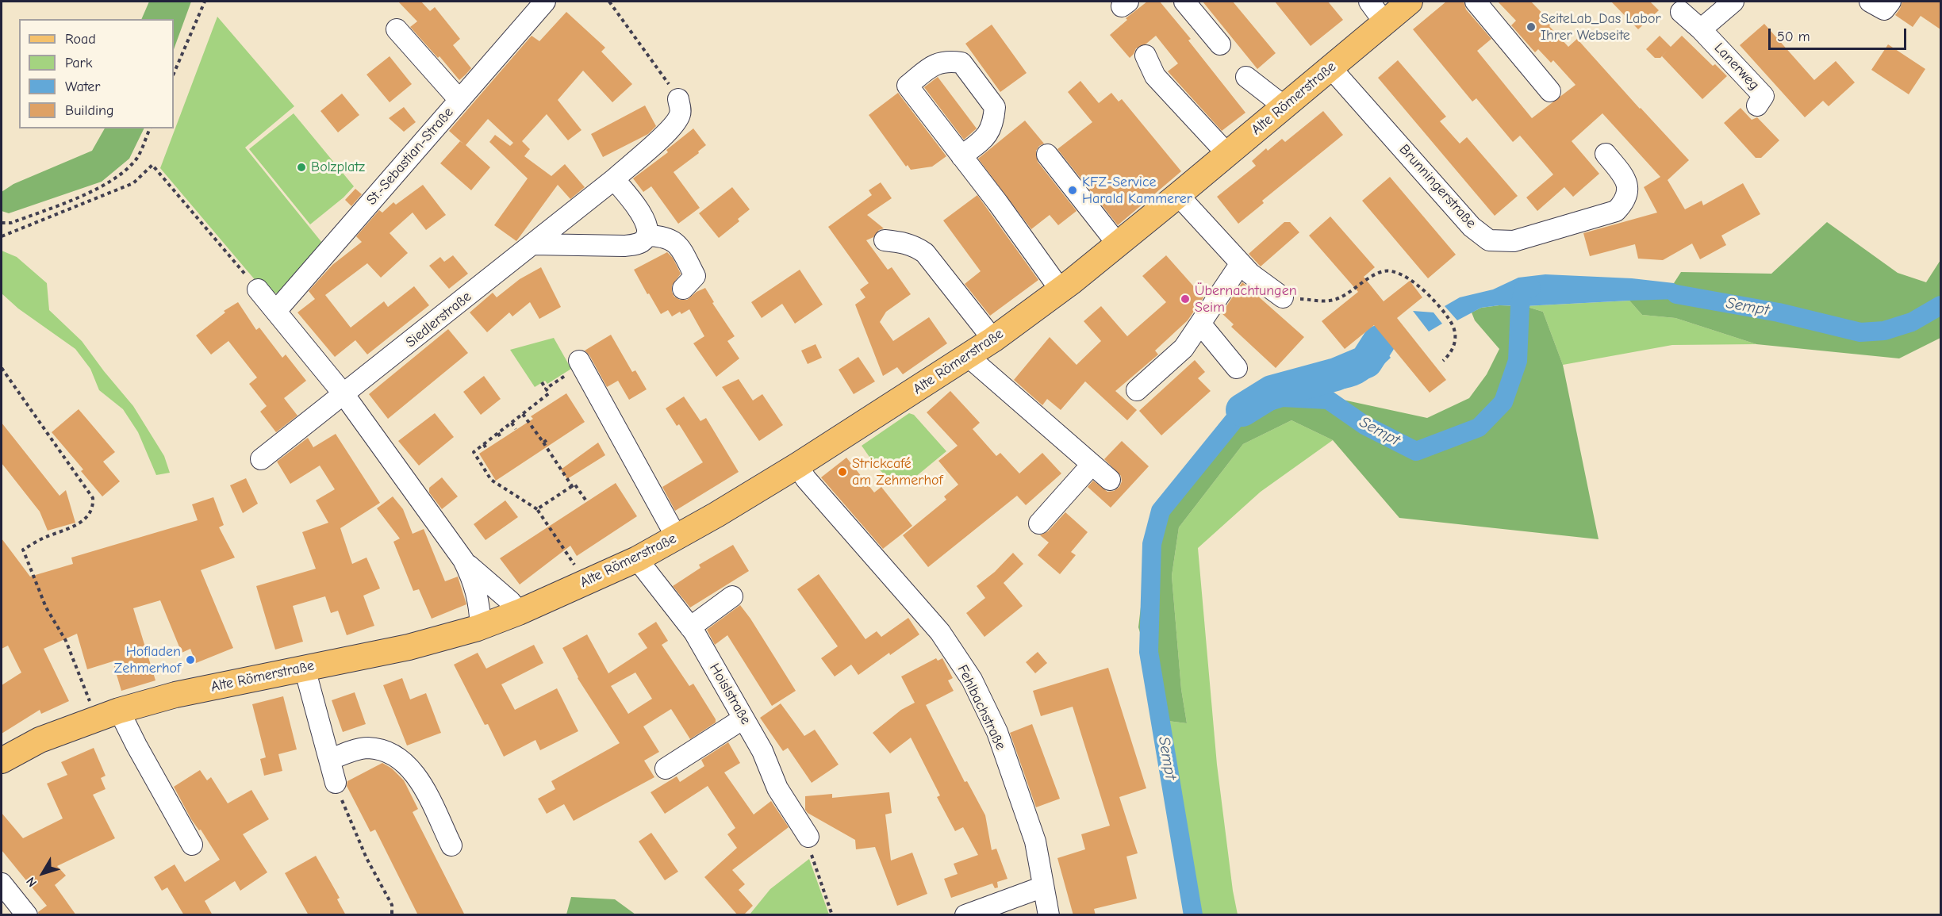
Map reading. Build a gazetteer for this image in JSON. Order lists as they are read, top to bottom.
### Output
{
  "streets": {
    "main road": ["Alte Römerstraße"],
    "street": [
      "Lanerweg",
      "St.-Sebastian-Straße",
      "Brunningerstraße",
      "Siedlerstraße",
      "Hoislstraße",
      "Fehlbachstraße"
    ]
  },
  "crossings": [
    ["Alte Römerstraße", "Brunningerstraße"],
    ["Alte Römerstraße", "Hoislstraße"],
    ["Alte Römerstraße", "Fehlbachstraße"]
  ],
  "water": ["Sempt"],
  "places": [
    "SeiteLab_Das Labor Ihrer Webseite",
    "Bolzplatz",
    "KFZ-Service Harald Kammerer",
    "Übernachtungen Seim",
    "Strickcafé am Zehmerhof",
    "Hofladen Zehmerhof"
  ],
  "legend": [
    "Road",
    "Park",
    "Water",
    "Building"
  ],
  "scale_bar": "50 m",
  "north": "bottom left"
}
